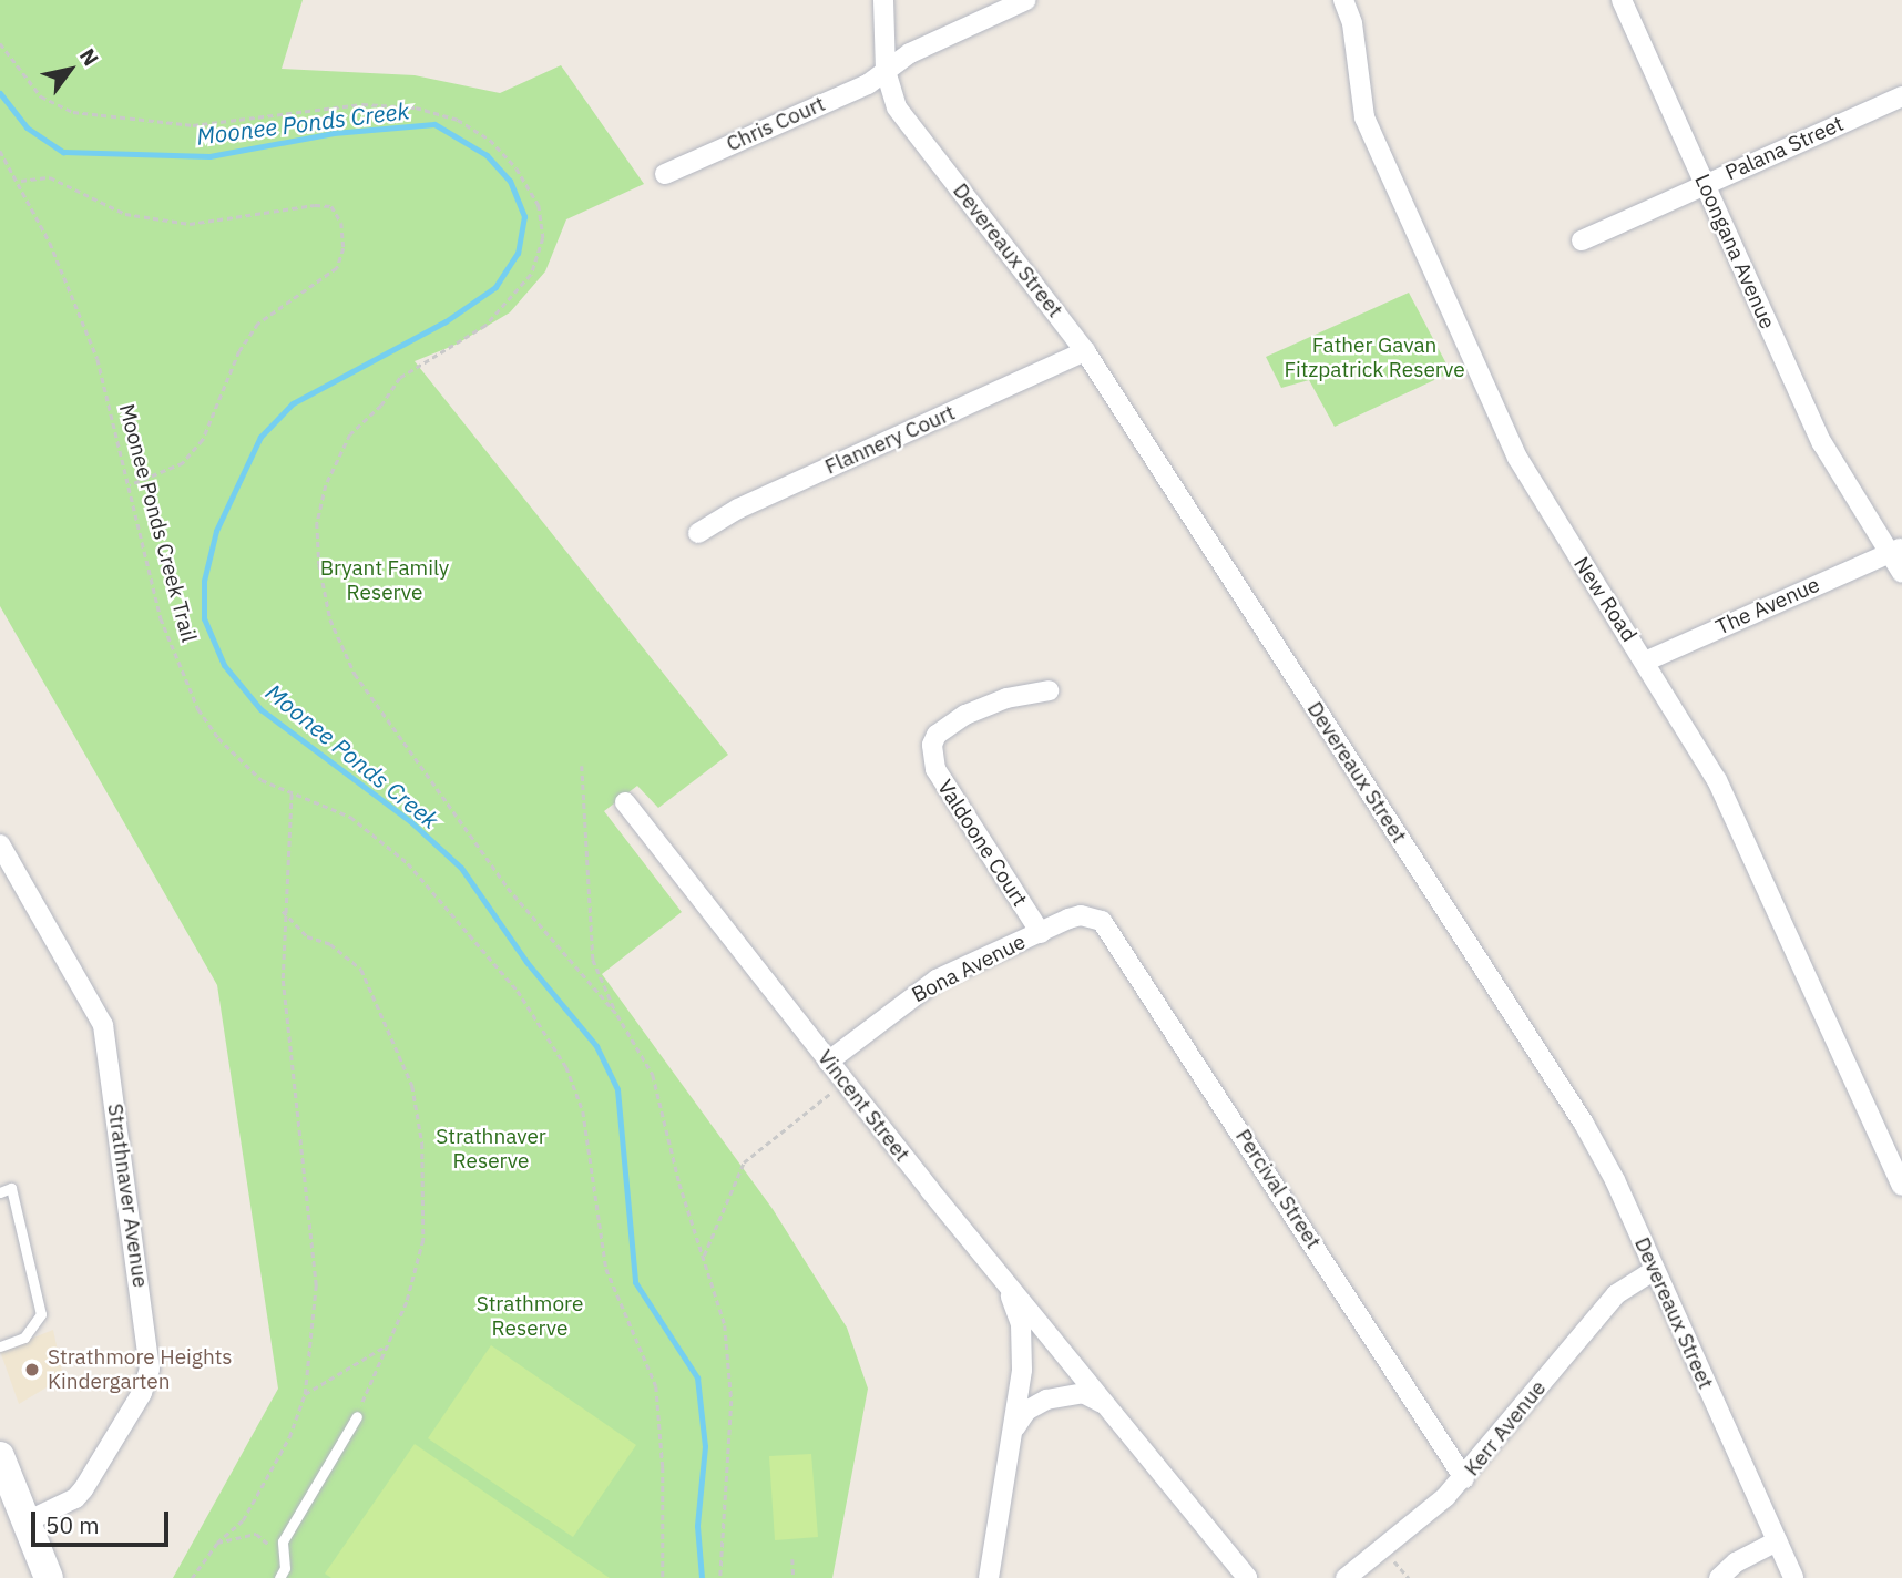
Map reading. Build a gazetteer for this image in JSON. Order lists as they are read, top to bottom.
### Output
{
  "streets": {
    "street": [
      "Chris Court",
      "Palana Street",
      "Devereaux Street",
      "Loongana Avenue",
      "Flannery Court",
      "New Road",
      "The Avenue",
      "Valdoone Court",
      "Bona Avenue",
      "Vincent Street",
      "Percival Street",
      "Strathnaver Avenue",
      "Kerr Avenue"
    ],
    "path": ["Moonee Ponds Creek Trail"]
  },
  "crossings": [
    ["Chris Court", "Devereaux Street"],
    ["Palana Street", "Loongana Avenue"],
    ["Devereaux Street", "Flannery Court"],
    ["Devereaux Street", "Kerr Avenue"],
    ["Loongana Avenue", "The Avenue"],
    ["New Road", "The Avenue"],
    ["Valdoone Court", "Bona Avenue"],
    ["Bona Avenue", "Vincent Street"],
    ["Bona Avenue", "Percival Street"],
    ["Percival Street", "Kerr Avenue"]
  ],
  "water": ["Moonee Ponds Creek"],
  "parks": [
    "Father Gavan Fitzpatrick Reserve",
    "Bryant Family Reserve",
    "Strathnaver Reserve",
    "Strathmore Reserve"
  ],
  "places": ["Strathmore Heights Kindergarten"],
  "scale_bar": "50 m",
  "north": "top right"
}
